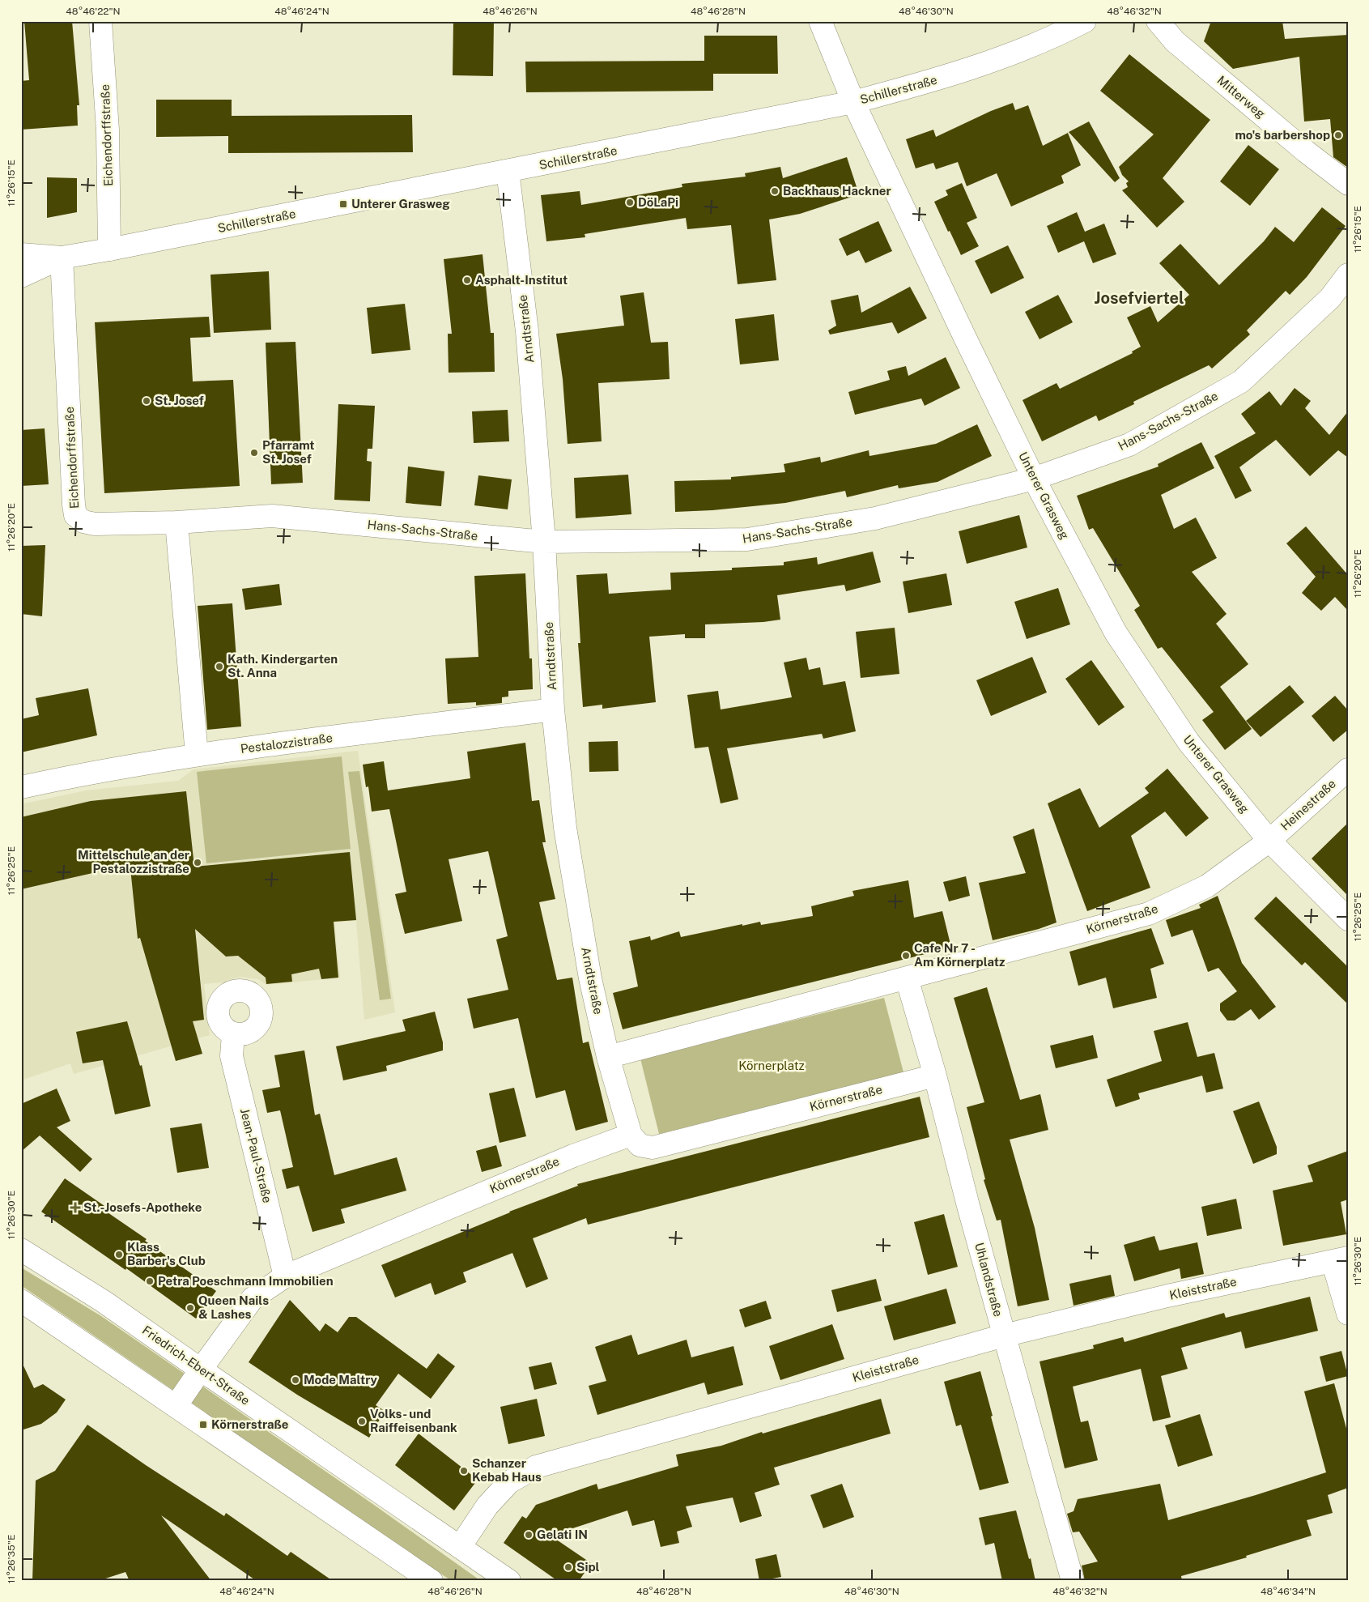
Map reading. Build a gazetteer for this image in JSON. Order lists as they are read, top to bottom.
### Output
{
  "streets": {
    "street": [
      "Schillerstraße",
      "Mitterweg",
      "Eichendorffstraße",
      "Arndtstraße",
      "Hans-Sachs-Straße",
      "Unterer Grasweg",
      "Pestalozzistraße",
      "Heinestraße",
      "Körnerstraße",
      "Jean-Paul-Straße",
      "Uhlandstraße",
      "Kleiststraße",
      "Friedrich-Ebert-Straße"
    ]
  },
  "crossings": [
    ["Schillerstraße", "Eichendorffstraße"],
    ["Schillerstraße", "Arndtstraße"],
    ["Schillerstraße", "Unterer Grasweg"],
    ["Eichendorffstraße", "Hans-Sachs-Straße"],
    ["Arndtstraße", "Hans-Sachs-Straße"],
    ["Arndtstraße", "Pestalozzistraße"],
    ["Arndtstraße", "Körnerstraße"],
    ["Hans-Sachs-Straße", "Unterer Grasweg"],
    ["Unterer Grasweg", "Heinestraße"],
    ["Unterer Grasweg", "Körnerstraße"],
    ["Heinestraße", "Körnerstraße"],
    ["Körnerstraße", "Jean-Paul-Straße"],
    ["Körnerstraße", "Uhlandstraße"],
    ["Körnerstraße", "Friedrich-Ebert-Straße"],
    ["Uhlandstraße", "Kleiststraße"],
    ["Kleiststraße", "Friedrich-Ebert-Straße"]
  ],
  "districts": ["Josefviertel"],
  "parks": ["Körnerplatz"],
  "places": {
    "other": [
      "mo's barbershop",
      "Backhaus Hackner",
      "DöLaPi",
      "Asphalt-Institut",
      "St. Josef",
      "Pfarramt St. Josef",
      "Kath. Kindergarten St. Anna",
      "Mittelschule an der Pestalozzistraße",
      "Cafe Nr 7 - Am Körnerplatz",
      "Klass Barber's Club",
      "Petra Poeschmann Immobilien",
      "Queen Nails & Lashes",
      "Mode Maltry",
      "Volks- und Raiffeisenbank",
      "Schanzer Kebab Haus",
      "Gelati IN",
      "Sipl"
    ],
    "transit": ["Unterer Grasweg", "Körnerstraße"],
    "health": ["St.-Josefs-Apotheke"]
  },
  "coordinates": [
    "48°46'22\"N",
    "48°46'24\"N",
    "48°46'26\"N",
    "48°46'28\"N",
    "48°46'30\"N",
    "48°46'32\"N",
    "11°26'15\"E",
    "11°26'20\"E",
    "11°26'25\"E",
    "11°26'30\"E",
    "11°26'35\"E",
    "48°46'34\"N"
  ]
}
